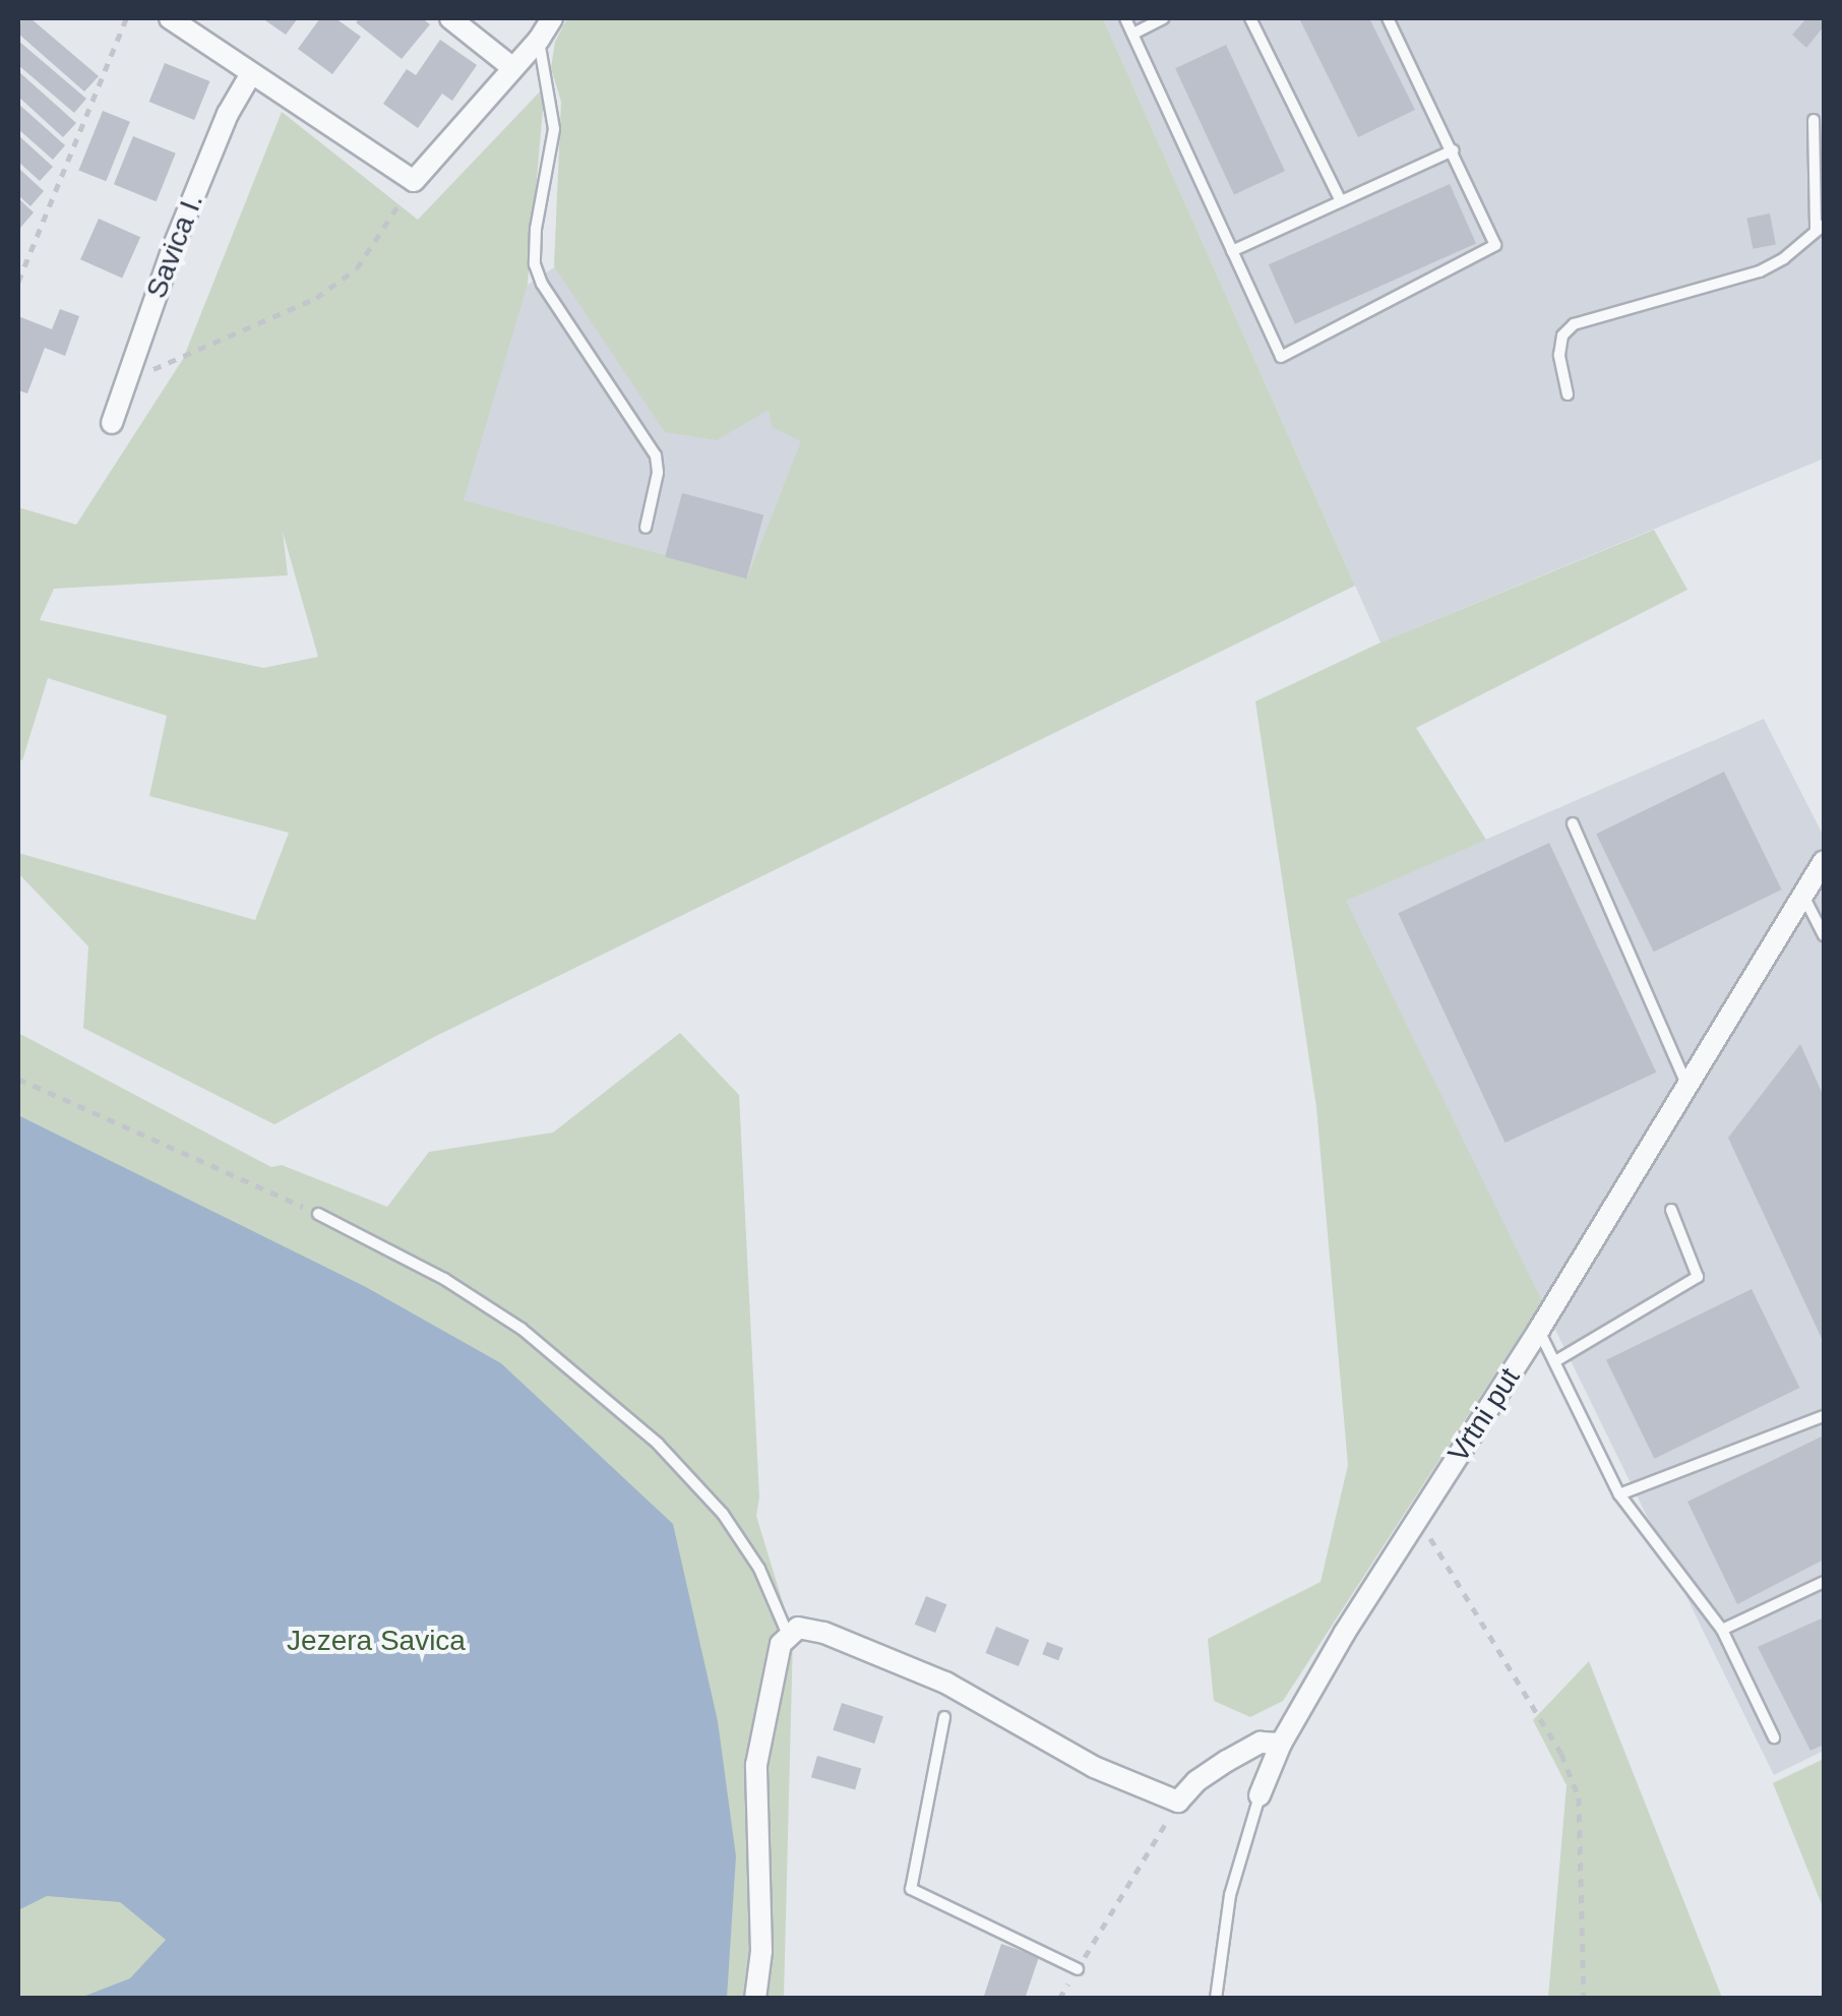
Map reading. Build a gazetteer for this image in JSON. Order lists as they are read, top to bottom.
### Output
{
  "streets": {
    "street": ["Savica I.", "Vrtni put"]
  },
  "parks": ["Jezera Savica"]
}
